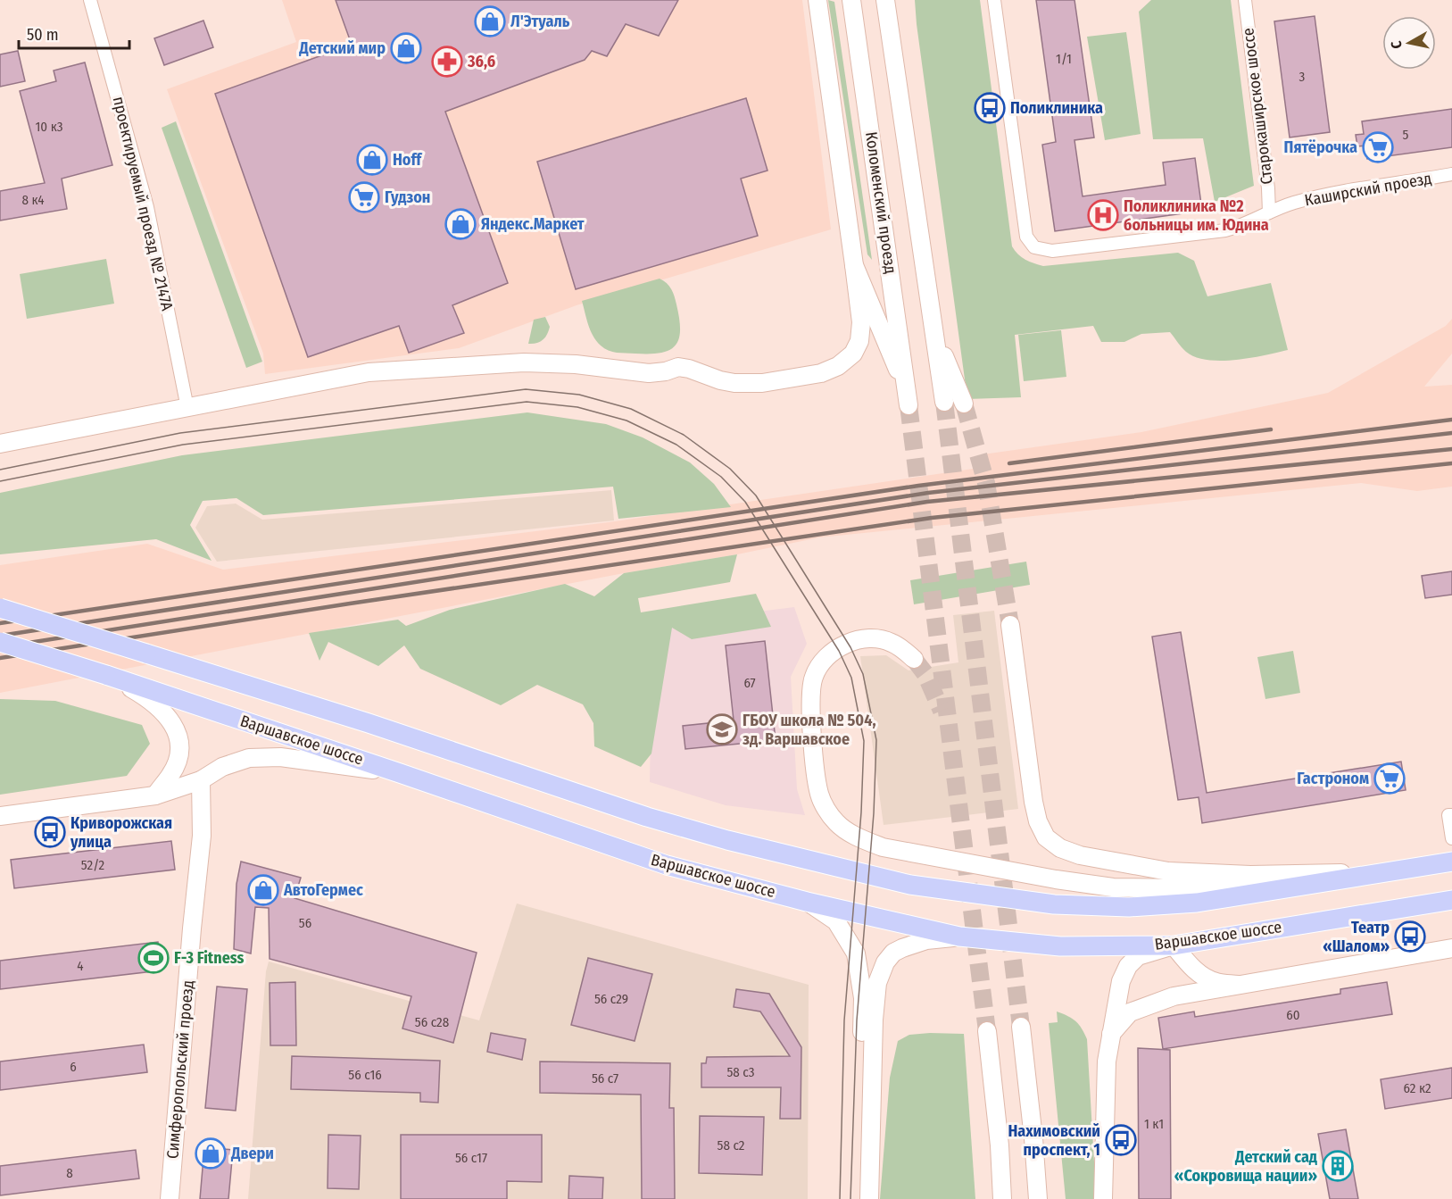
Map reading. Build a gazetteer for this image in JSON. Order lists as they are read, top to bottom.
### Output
{
  "streets": {
    "main road": ["Коломенский проезд", "Варшавское шоссе", "Симферопольский проезд"],
    "street": ["Старокаширское шоссе", "Каширский проезд", "проектируемый проезд № 2147А"]
  },
  "crossings": [
    ["Старокаширское шоссе", "Каширский проезд"]
  ],
  "places": {
    "shop": [
      "Л'Этуаль",
      "Детский мир",
      "Hoff",
      "Яндекс.Маркет",
      "АвтоГермес",
      "Двери"
    ],
    "pharmacy": ["36,6"],
    "bus stop": [
      "Поликлиника",
      "Криворожская улица",
      "Театр «Шалом»",
      "Нахимовский проспект, 1"
    ],
    "supermarket": ["Пятёрочка", "Гудзон", "Гастроном"],
    "hospital": ["Поликлиника №2 больницы им. Юдина"],
    "school or university": ["ГБОУ школа № 504, зд. Варшавское"],
    "sports": ["F-3 Fitness"],
    "building": ["Детский сад «Сокровища нации»"]
  },
  "house_numbers": [
    "1/1",
    "3",
    "10 к3",
    "5",
    "8 к4",
    "67",
    "52/2",
    "56",
    "4",
    "56 с29",
    "60",
    "56 с28",
    "6",
    "58 с3",
    "56 с16",
    "56 с7",
    "62 к2",
    "1 к1",
    "58 с2",
    "56 с17",
    "8"
  ],
  "scale_bar": "50 m",
  "north": "left"
}
